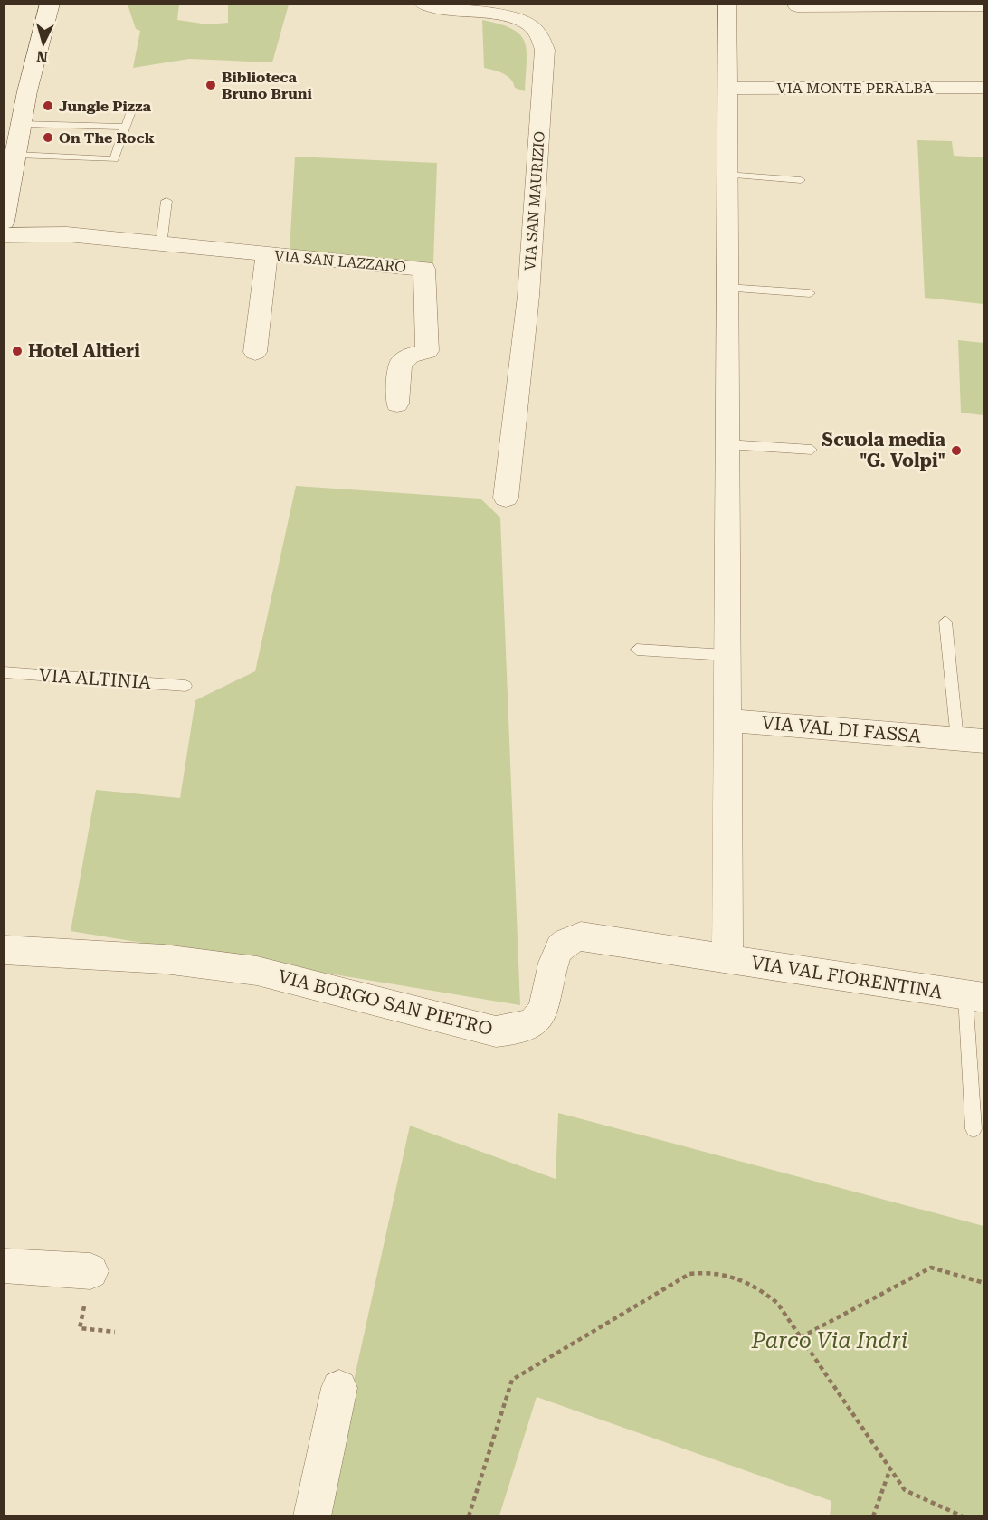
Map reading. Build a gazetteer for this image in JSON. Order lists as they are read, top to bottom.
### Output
{
  "streets": {
    "street": [
      "VIA MONTE PERALBA",
      "VIA SAN MAURIZIO",
      "VIA SAN LAZZARO",
      "VIA VAL DI FASSA",
      "VIA VAL FIORENTINA",
      "VIA BORGO SAN PIETRO"
    ],
    "lane": ["VIA ALTINIA"]
  },
  "crossings": [
    ["VIA VAL FIORENTINA", "VIA BORGO SAN PIETRO"]
  ],
  "parks": ["Parco Via Indri"],
  "places": [
    "Biblioteca Bruno Bruni",
    "Jungle Pizza",
    "On The Rock",
    "Hotel Altieri",
    "Scuola media \"G. Volpi\""
  ],
  "north": "bottom"
}
